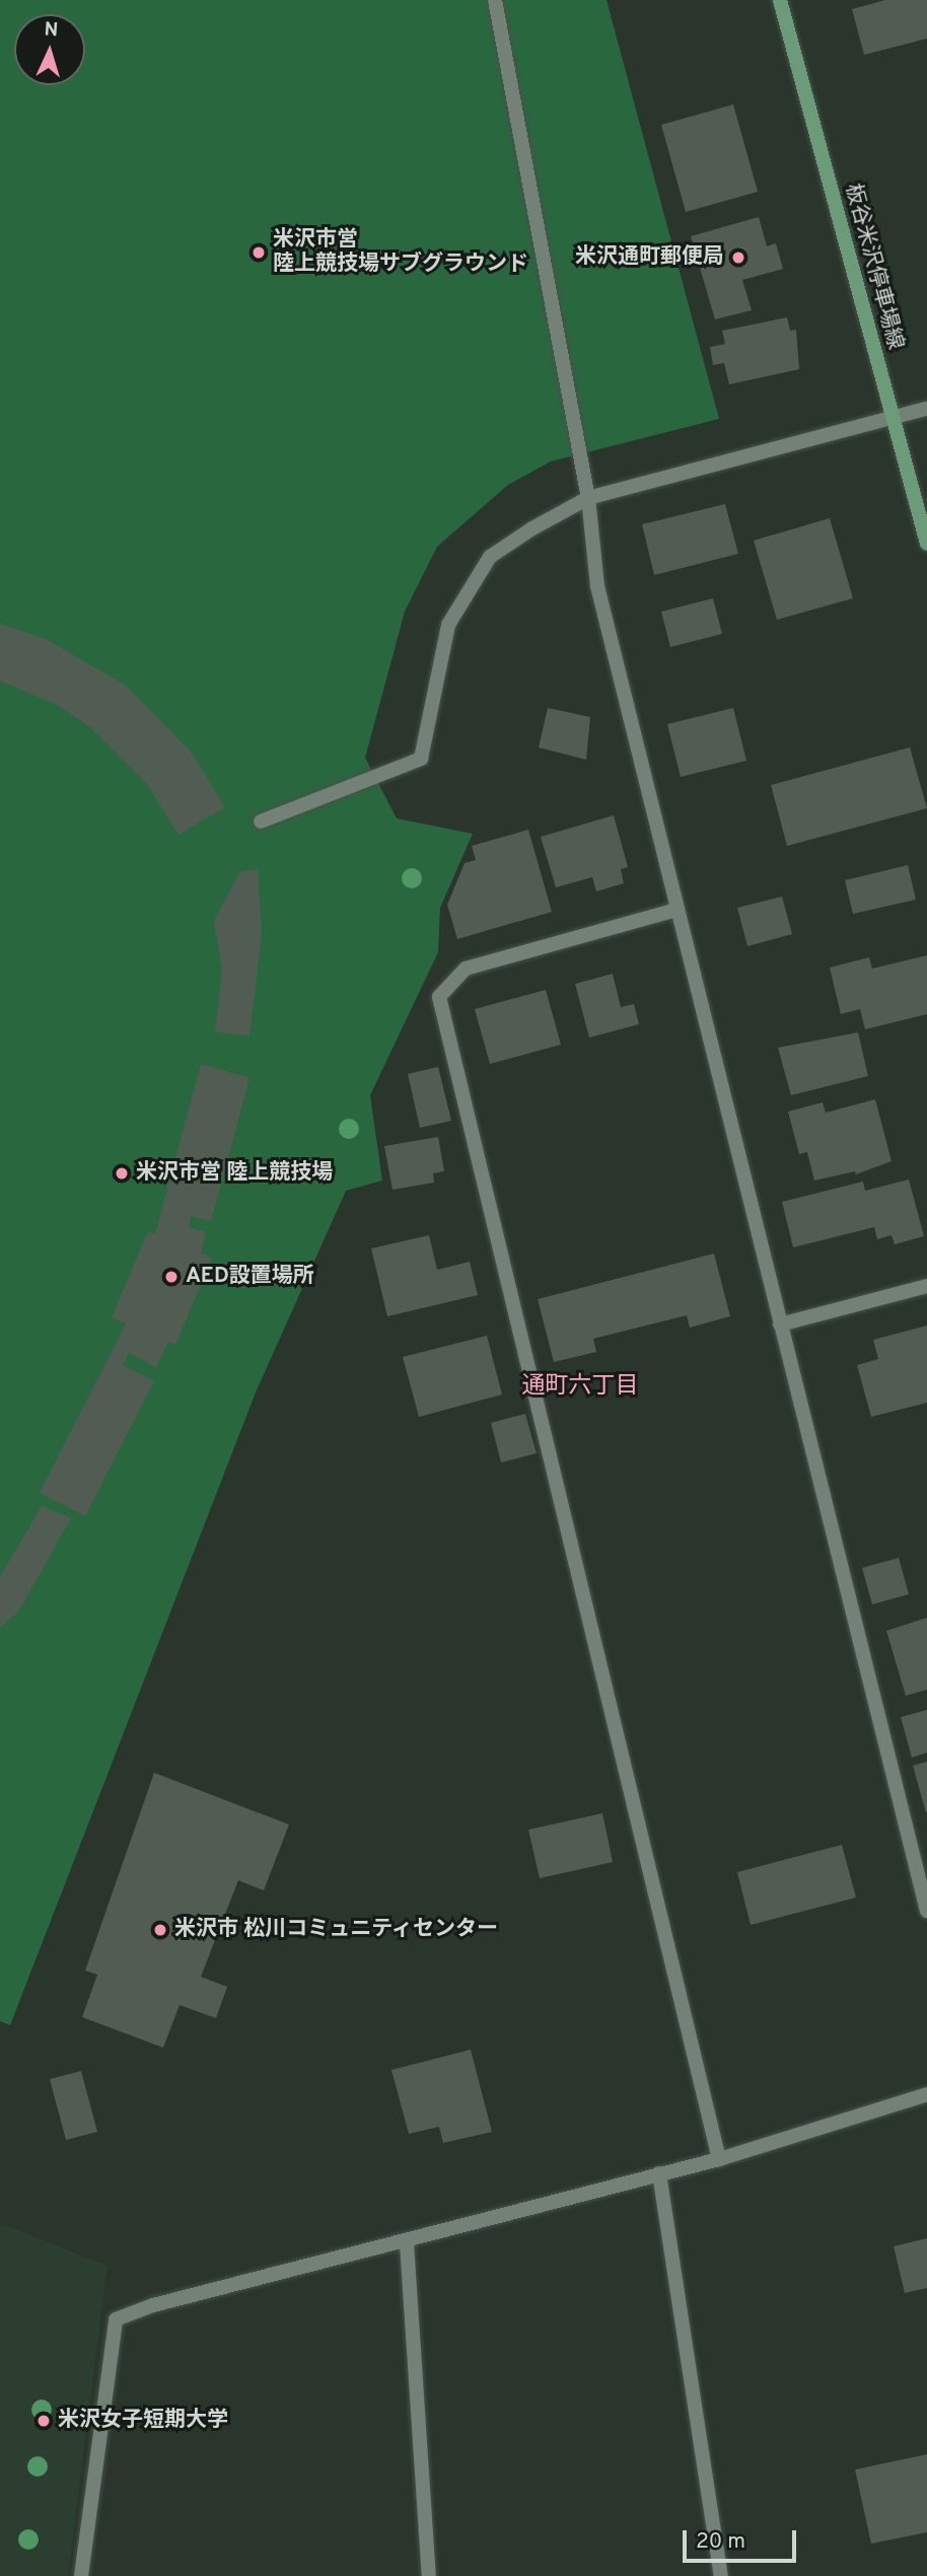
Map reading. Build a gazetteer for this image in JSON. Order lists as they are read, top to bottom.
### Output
{
  "streets": {
    "main road": ["板谷米沢停車場線"]
  },
  "districts": ["通町六丁目"],
  "places": [
    "米沢市営 陸上競技場サブグラウンド",
    "米沢通町郵便局",
    "米沢市営 陸上競技場",
    "AED設置場所",
    "米沢市 松川コミュニティセンター",
    "米沢女子短期大学"
  ],
  "scale_bar": "20 m",
  "north": "top"
}
